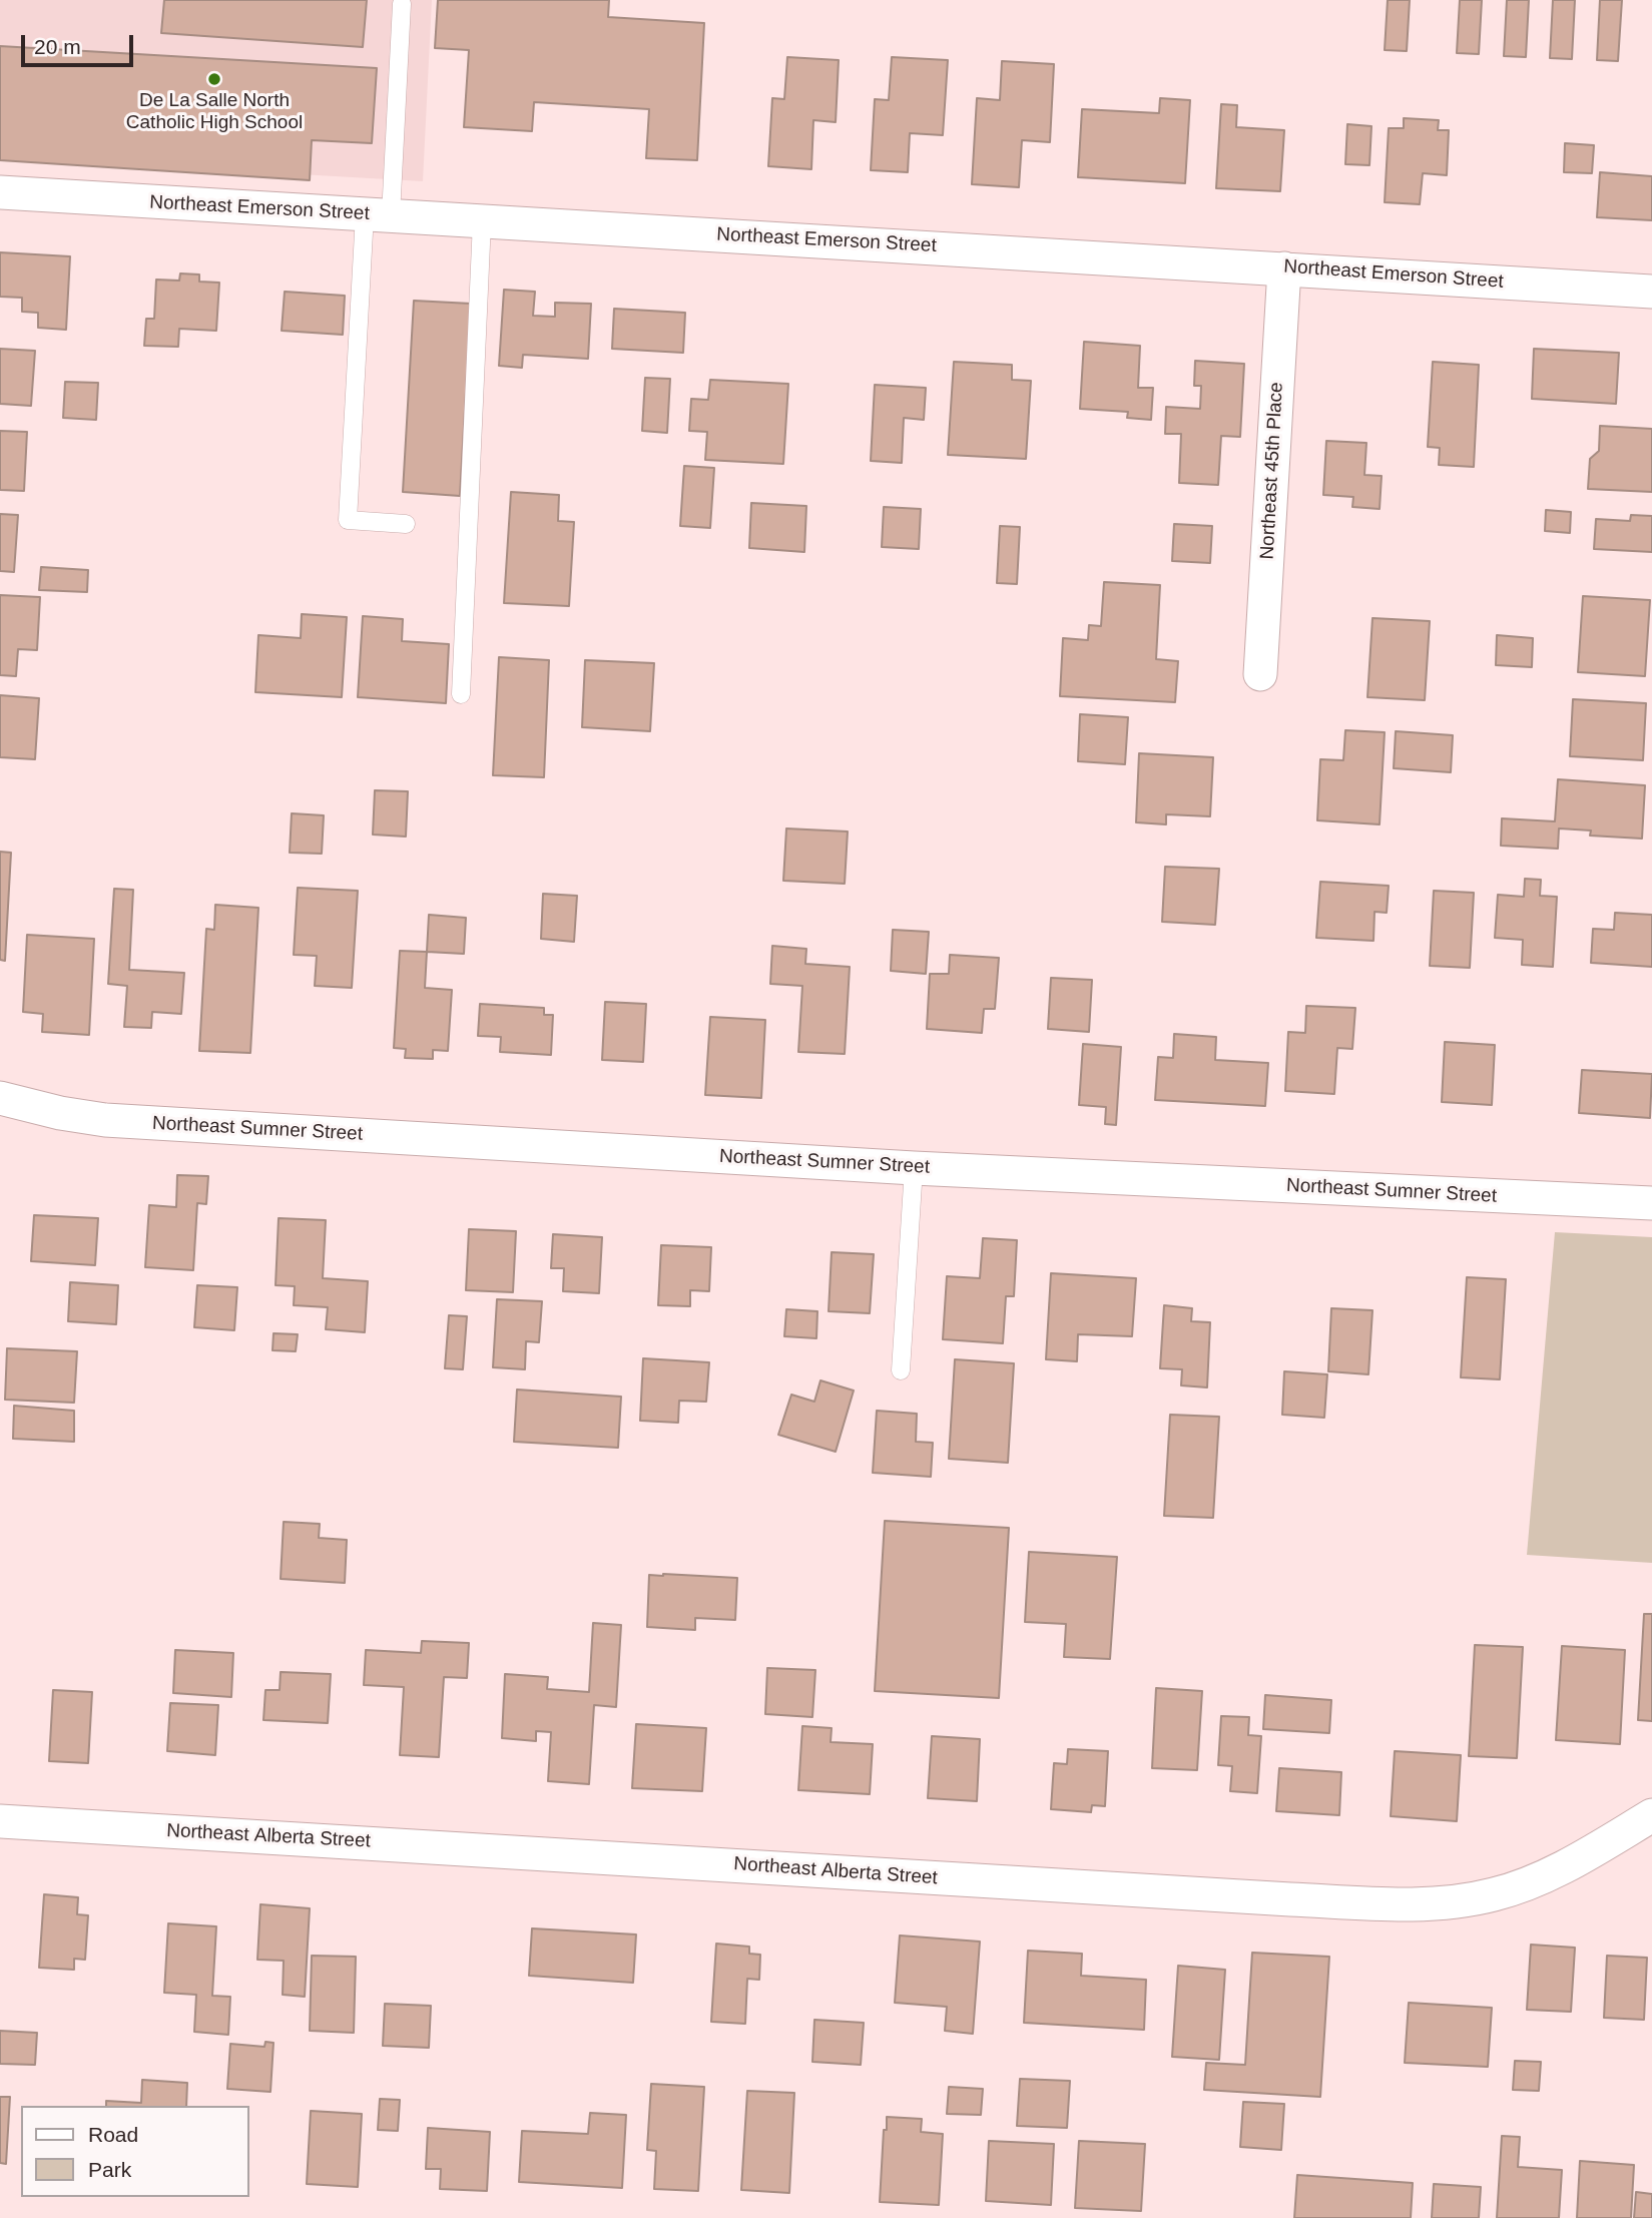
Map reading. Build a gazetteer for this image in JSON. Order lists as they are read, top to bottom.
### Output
{
  "streets": {
    "street": [
      "Northeast Emerson Street",
      "Northeast 45th Place",
      "Northeast Sumner Street",
      "Northeast Alberta Street"
    ]
  },
  "crossings": [
    ["Northeast Emerson Street", "Northeast 45th Place"]
  ],
  "places": ["De La Salle North Catholic High School"],
  "legend": ["Road", "Park"],
  "scale_bar": "20 m"
}
